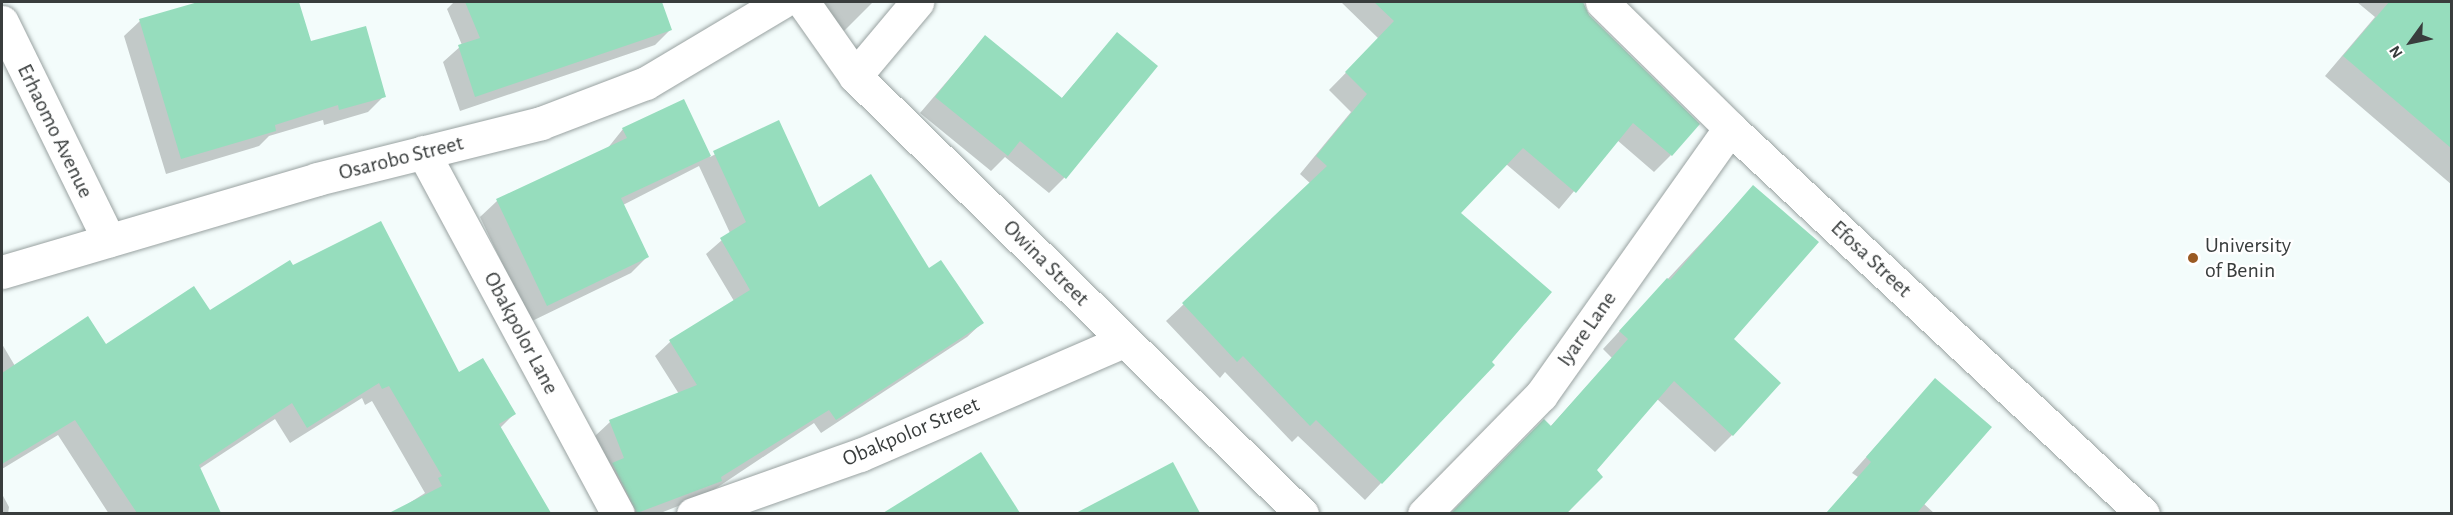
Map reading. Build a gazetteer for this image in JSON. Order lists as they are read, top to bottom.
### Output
{
  "streets": {
    "street": [
      "Erhaomo Avenue",
      "Osarobo Street",
      "Efosa Street",
      "Owina Street",
      "Iyare Lane",
      "Obakpolor Lane",
      "Obakpolor Street"
    ]
  },
  "crossings": [
    ["Erhaomo Avenue", "Osarobo Street"],
    ["Osarobo Street", "Obakpolor Lane"],
    ["Efosa Street", "Iyare Lane"],
    ["Owina Street", "Obakpolor Street"]
  ],
  "places": ["University of Benin"],
  "north": "bottom left"
}
